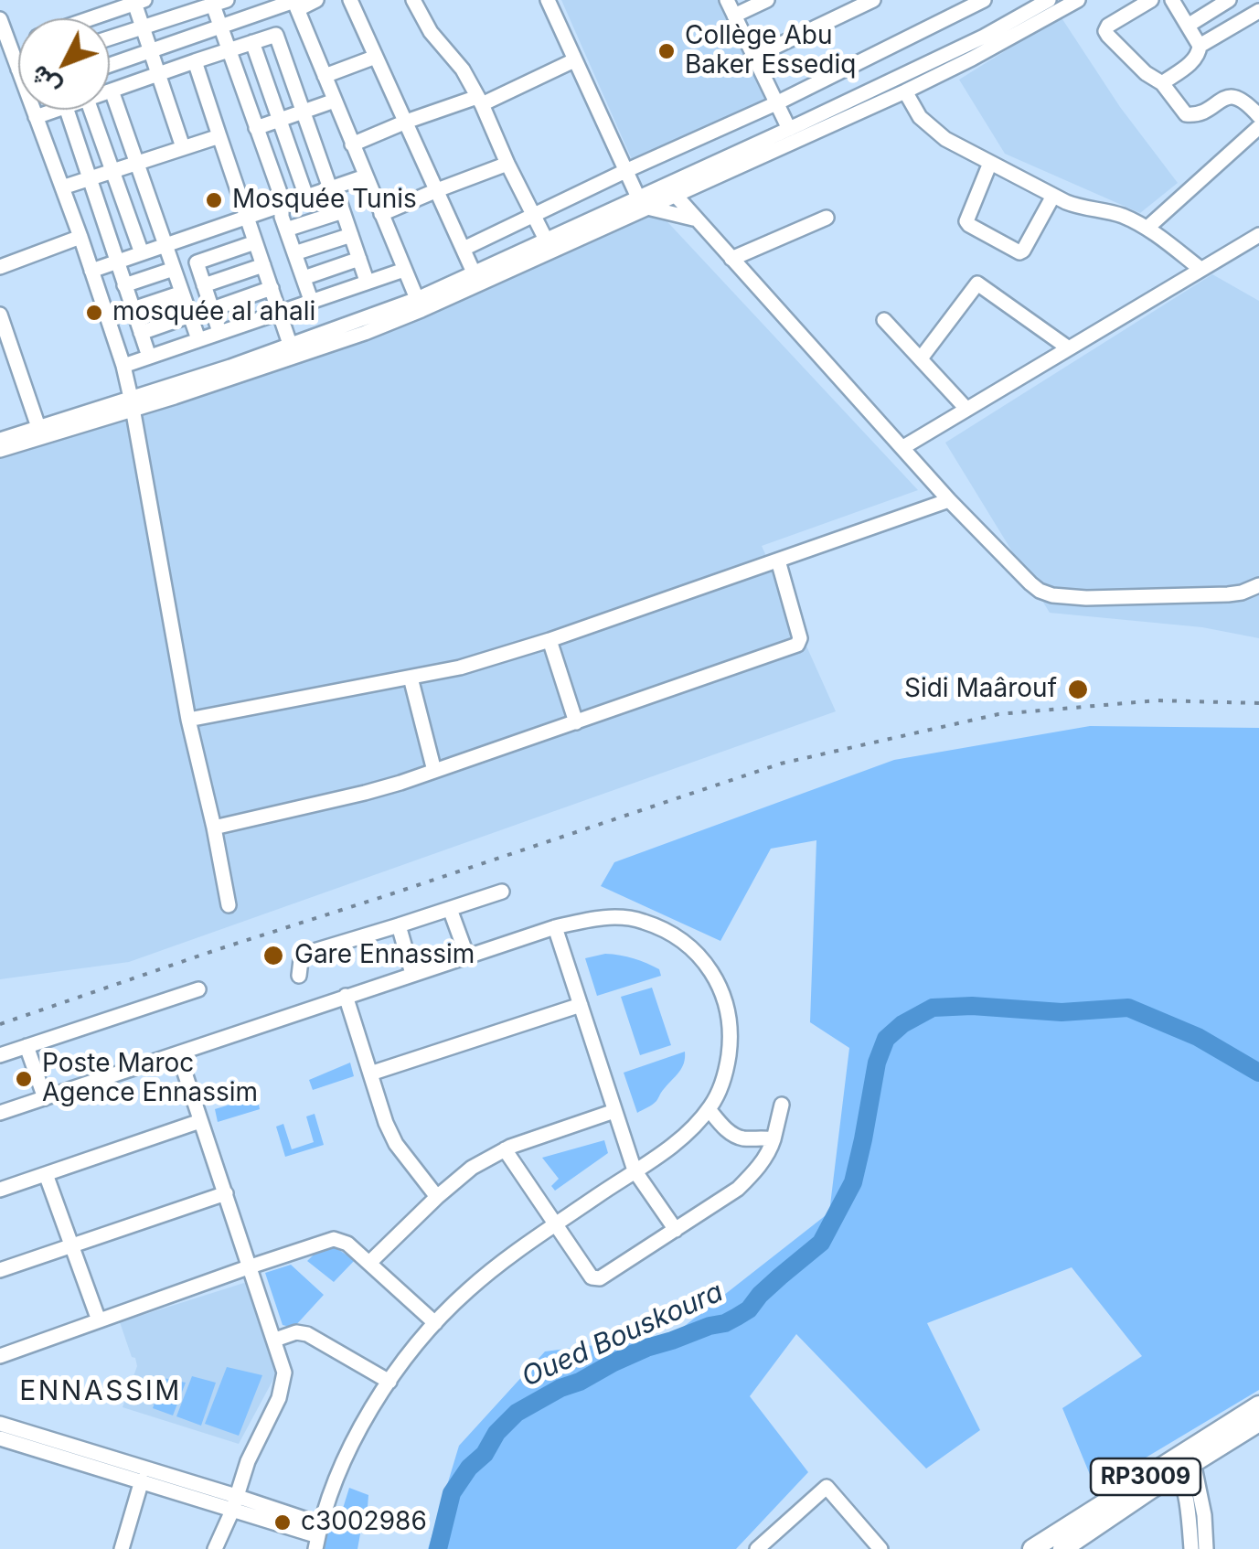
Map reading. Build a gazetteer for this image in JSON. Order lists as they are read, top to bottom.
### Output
{
  "streets": {
    "main road": ["RP3009"]
  },
  "districts": ["ENNASSIM"],
  "water": ["Oued Bouskoura"],
  "places": [
    "Collège Abu Baker Essediq",
    "Mosquée Tunis",
    "mosquée al ahali",
    "Sidi Maârouf",
    "Gare Ennassim",
    "Poste Maroc Agence Ennassim",
    "c3002986"
  ],
  "north": "bottom left"
}
